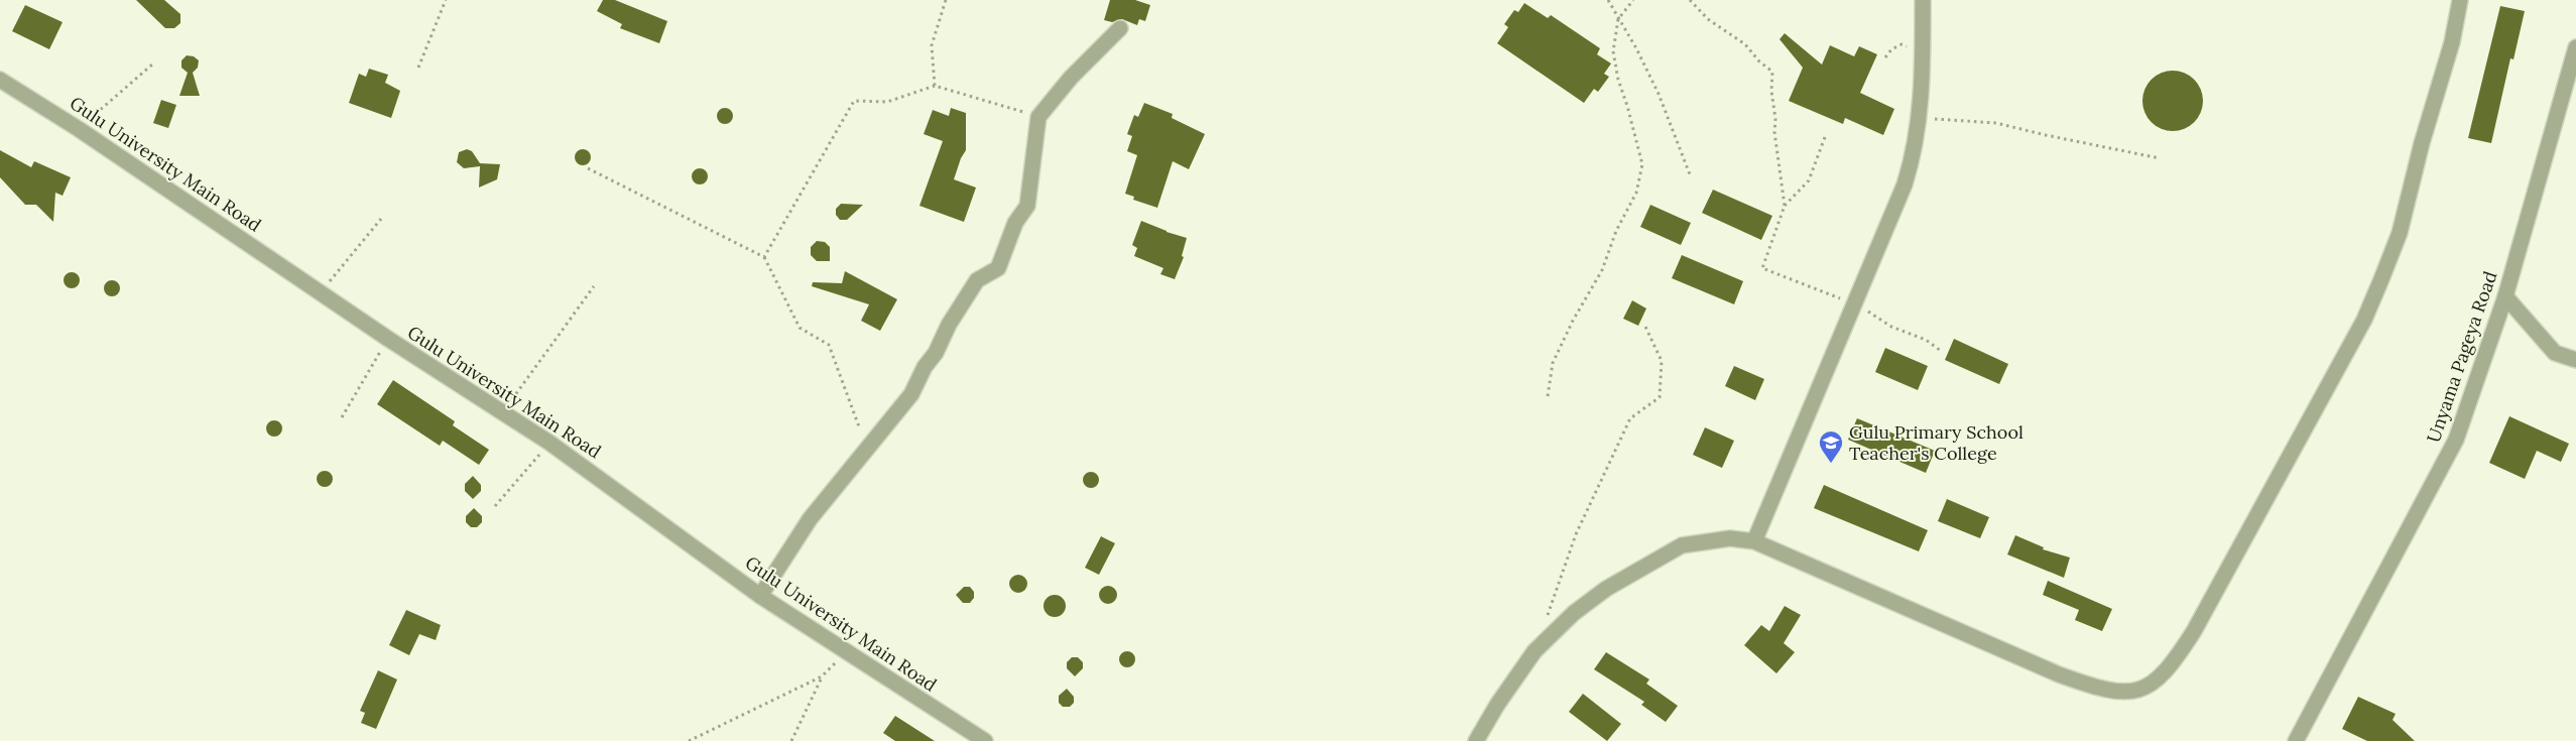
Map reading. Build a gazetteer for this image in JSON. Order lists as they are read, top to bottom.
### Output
{
  "streets": {
    "street": ["Gulu University Main Road", "Unyama Pageya Road"]
  },
  "places": {
    "school or university": ["Gulu Primary School Teacher's College"]
  }
}
